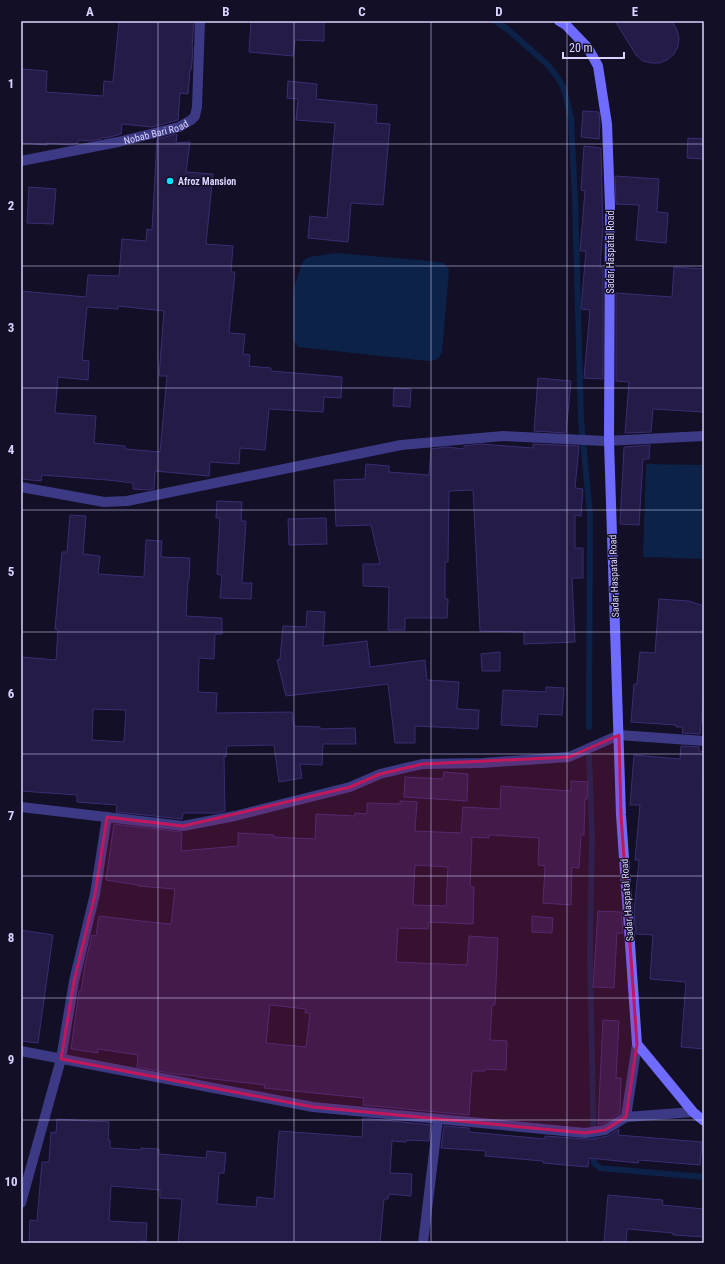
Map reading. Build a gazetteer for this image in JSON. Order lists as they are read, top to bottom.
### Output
{
  "streets": {
    "street": ["Nobab Bari Road", "Sadar Haspatal Road"]
  },
  "places": ["Afroz Mansion"],
  "scale_bar": "20 m",
  "grid": {
    "columns": [
      "A",
      "B",
      "C",
      "D",
      "E"
    ],
    "rows": [
      "1",
      "2",
      "3",
      "4",
      "5",
      "6",
      "7",
      "8",
      "9",
      "10"
    ]
  }
}
